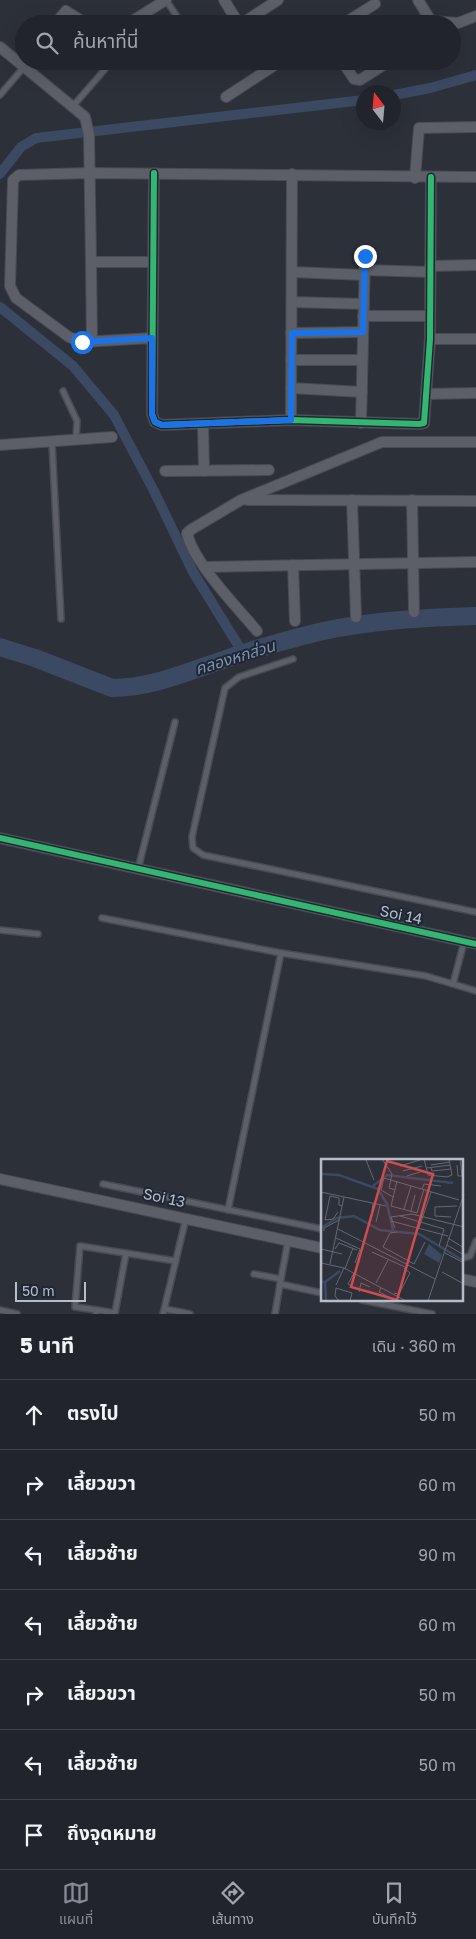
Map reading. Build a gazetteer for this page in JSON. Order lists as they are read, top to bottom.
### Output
{
  "streets": {
    "street": ["Soi 14", "Soi 13"]
  },
  "water": ["คลองหกส่วน"],
  "scale_bar": "50 m",
  "north": "top",
  "page": {
    "search": "ค้นหาที่นี่",
    "scale": "50 m",
    "heading": ["5 นาที", "เดิน · 360 m"],
    "list": [
      ["ตรงไป", "50 m"],
      ["เลี้ยวขวา", "60 m"],
      ["เลี้ยวซ้าย", "90 m"],
      ["เลี้ยวซ้าย", "60 m"],
      ["เลี้ยวขวา", "50 m"],
      ["เลี้ยวซ้าย", "50 m"],
      "ถึงจุดหมาย"
    ],
    "nav": ["แผนที่", "เส้นทาง", "บันทึกไว้"]
  }
}
